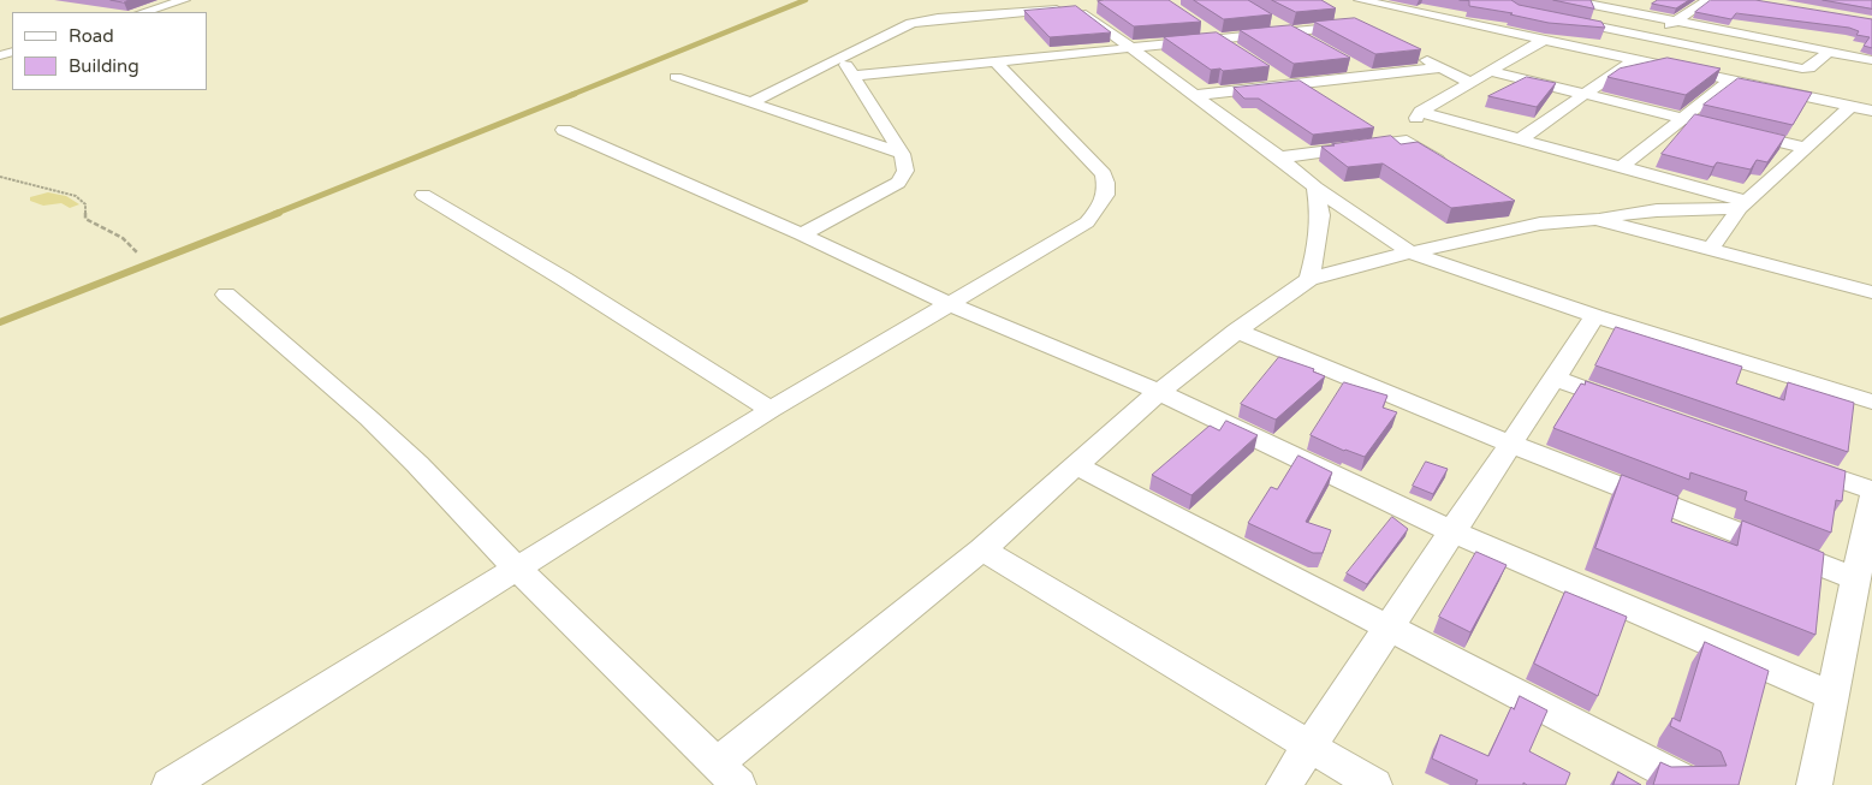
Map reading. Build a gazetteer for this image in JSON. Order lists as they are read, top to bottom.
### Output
{
  "legend": ["Road", "Building"]
}
